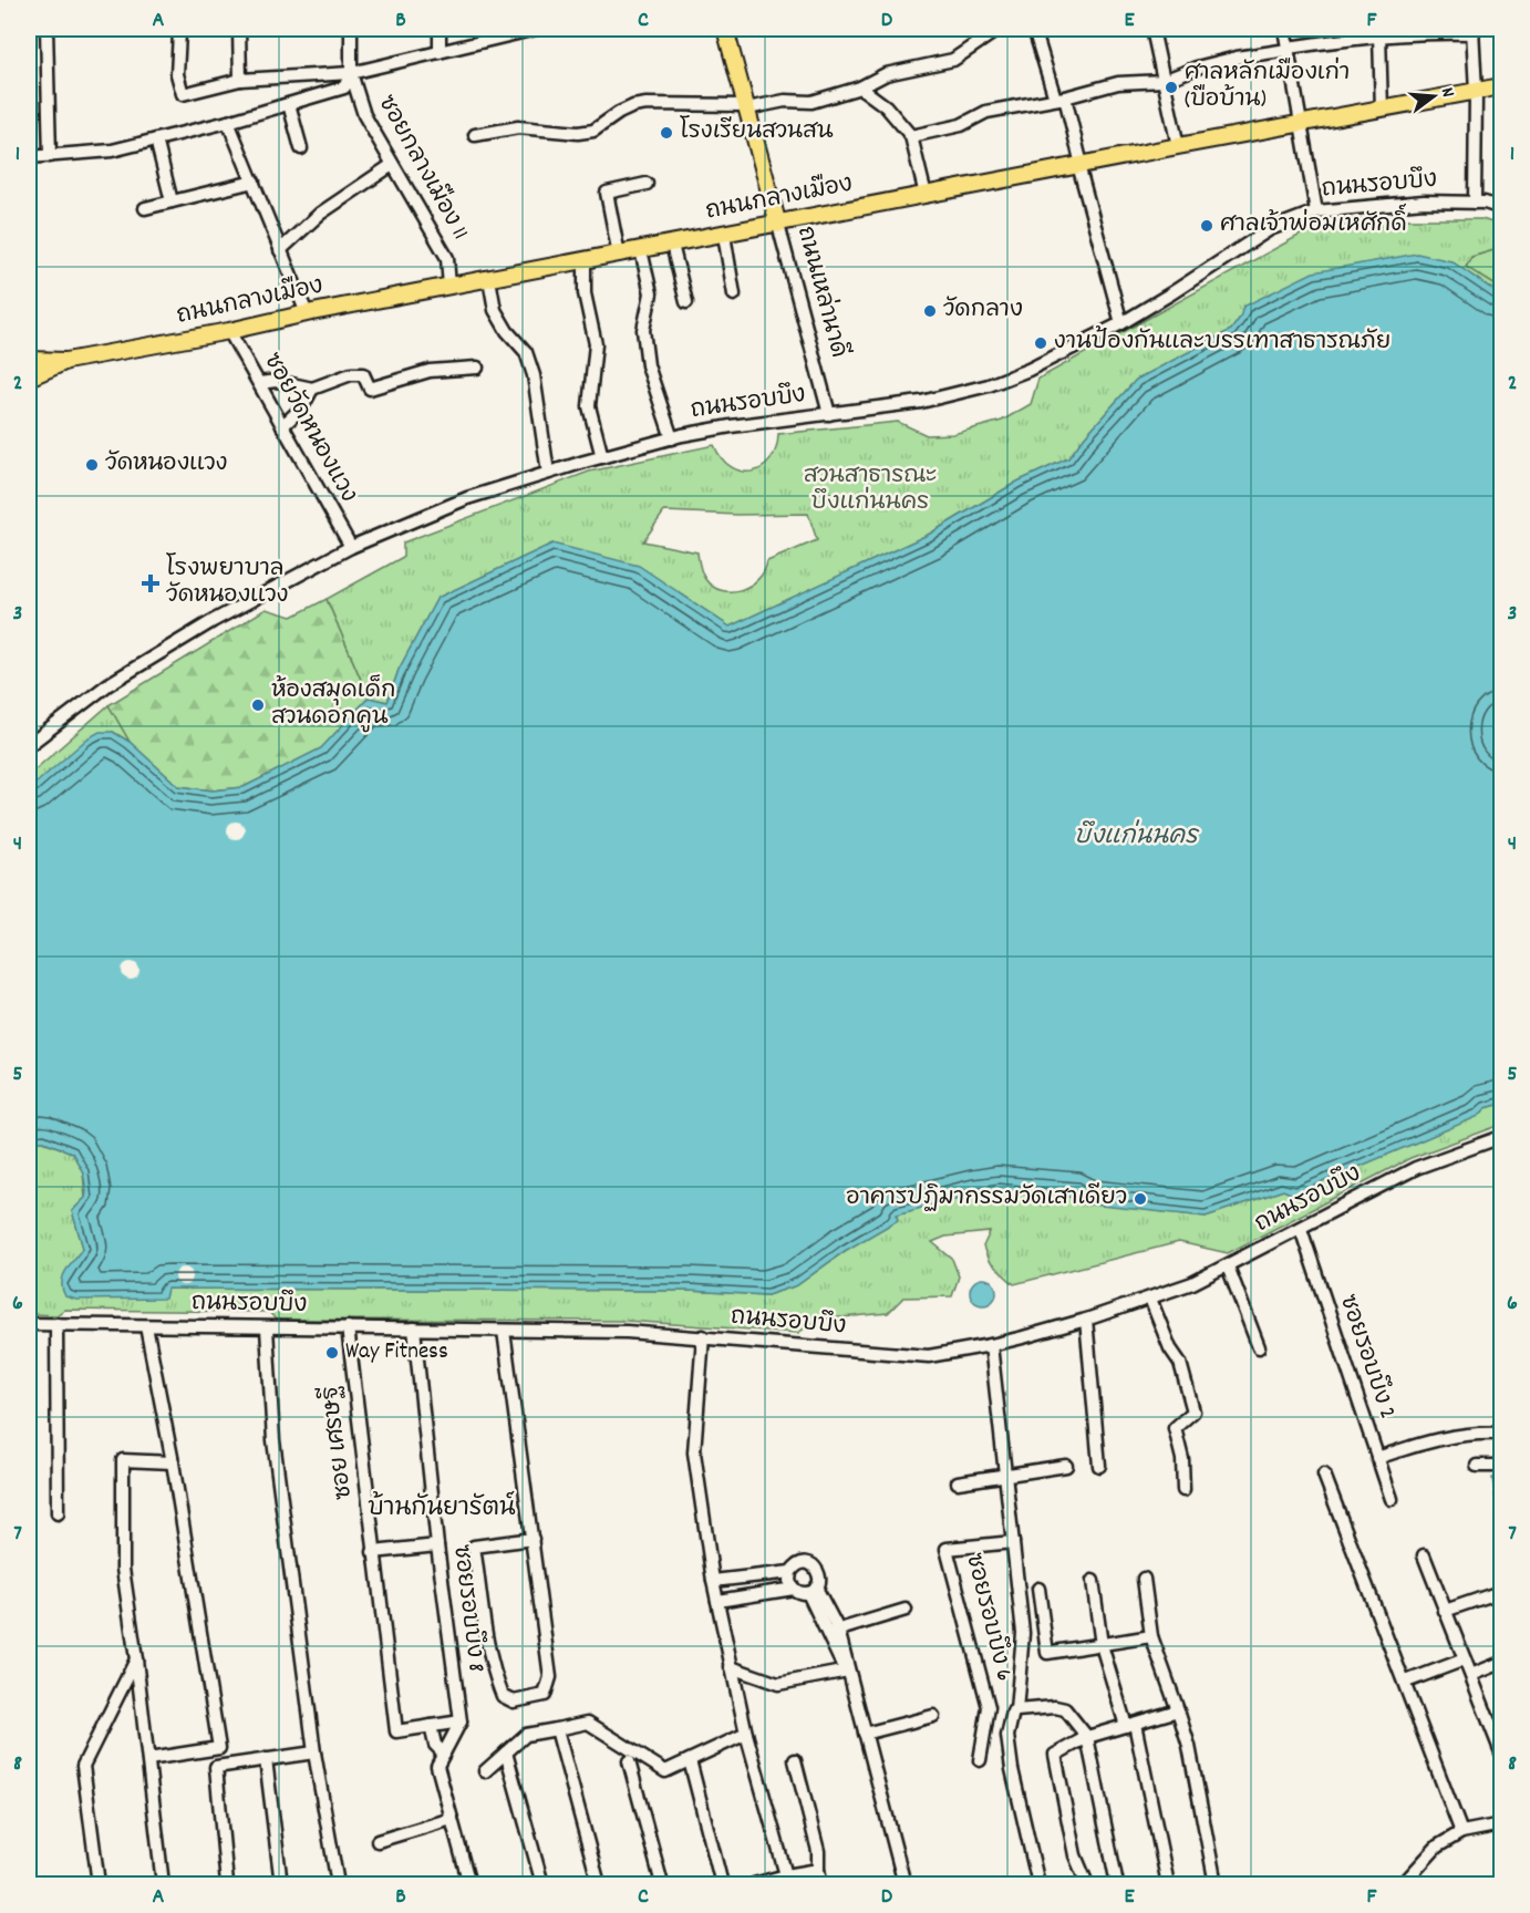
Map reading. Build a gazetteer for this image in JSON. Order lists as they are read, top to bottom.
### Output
{
  "streets": {
    "main road": ["ถนนกลางเมือง", "ถนนเหล่านาดี"],
    "street": [
      "ซอยกลางเมือง 11",
      "ถนนรอบบึง",
      "ซอยวัดหนองแวง",
      "ซอยรอบบึง 2",
      "ซอย เศรษฐี",
      "ซอยรอบบึง 8",
      "ซอยรอบบึง 6"
    ]
  },
  "crossings": [
    ["ซอยกลางเมือง 11", "ถนนกลางเมือง"],
    ["ถนนรอบบึง", "ถนนเหล่านาดี"],
    ["ถนนรอบบึง", "ซอยวัดหนองแวง"],
    ["ถนนรอบบึง", "ซอยรอบบึง 2"],
    ["ถนนรอบบึง", "ซอย เศรษฐี"],
    ["ถนนรอบบึง", "ซอยรอบบึง 8"],
    ["ถนนรอบบึง", "ซอยรอบบึง 6"],
    ["ถนนกลางเมือง", "ถนนเหล่านาดี"],
    ["ถนนกลางเมือง", "ซอยวัดหนองแวง"]
  ],
  "districts": ["บ้านกันยารัตน์"],
  "water": ["บึงแก่นนคร"],
  "parks": ["สวนสาธารณะ บึงแก่นนคร"],
  "places": {
    "other": [
      "ศาลหลักเมืองเก่า (บือบ้าน)",
      "โรงเรียนสวนสน",
      "ศาลเจ้าพ่อมเหศักดิ์",
      "วัดกลาง",
      "งานป้องกันและบรรเทาสาธารณภัย",
      "วัดหนองแวง",
      "ห้องสมุดเด็ก สวนดอกคูน",
      "อาคารปฏิมากรรมวัดเสาเดียว",
      "Way Fitness"
    ],
    "health": ["โรงพยาบาล วัดหนองแวง"]
  },
  "north": "right",
  "grid": {
    "columns": [
      "A",
      "B",
      "C",
      "D",
      "E",
      "F"
    ],
    "rows": [
      "1",
      "2",
      "3",
      "4",
      "5",
      "6",
      "7",
      "8"
    ]
  }
}
